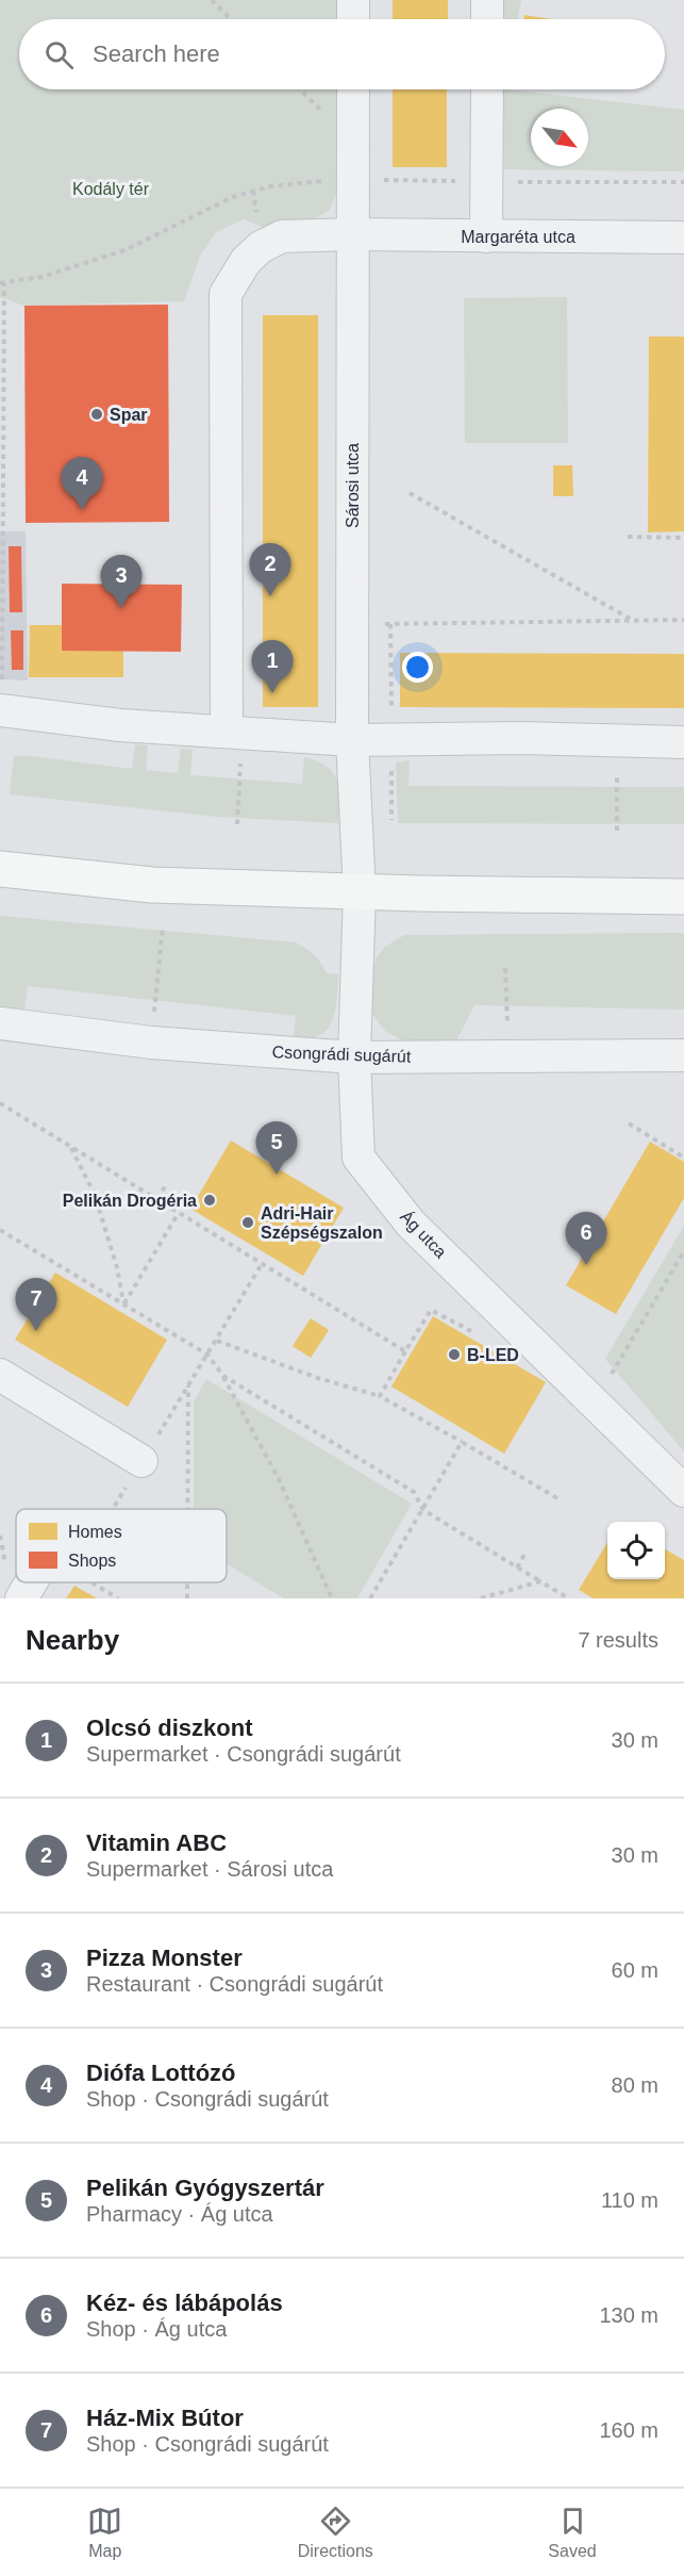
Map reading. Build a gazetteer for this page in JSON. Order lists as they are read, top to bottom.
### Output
{
  "streets": {
    "street": [
      "Margaréta utca",
      "Sárosi utca",
      "Csongrádi sugárút",
      "Ág utca"
    ]
  },
  "crossings": [
    ["Margaréta utca", "Sárosi utca"],
    ["Sárosi utca", "Ág utca"],
    ["Csongrádi sugárút", "Ág utca"]
  ],
  "parks": ["Kodály tér"],
  "places": [
    "Spar",
    "Pelikán Drogéria",
    "Adri-Hair Szépségszalon",
    "B-LED"
  ],
  "legend": ["Homes", "Shops"],
  "north": "bottom right",
  "page": {
    "search": "Search here",
    "pins": [
      "4",
      "2",
      "3",
      "1",
      "5",
      "6",
      "7"
    ],
    "heading": ["Nearby", "7 results"],
    "list": [
      {
        "mark": "1",
        "name": "Olcsó diszkont",
        "note": "Supermarket · Csongrádi sugárút",
        "value": "30 m"
      },
      {
        "mark": "2",
        "name": "Vitamin ABC",
        "note": "Supermarket · Sárosi utca",
        "value": "30 m"
      },
      {
        "mark": "3",
        "name": "Pizza Monster",
        "note": "Restaurant · Csongrádi sugárút",
        "value": "60 m"
      },
      {
        "mark": "4",
        "name": "Diófa Lottózó",
        "note": "Shop · Csongrádi sugárút",
        "value": "80 m"
      },
      {
        "mark": "5",
        "name": "Pelikán Gyógyszertár",
        "note": "Pharmacy · Ág utca",
        "value": "110 m"
      },
      {
        "mark": "6",
        "name": "Kéz- és lábápolás",
        "note": "Shop · Ág utca",
        "value": "130 m"
      },
      {
        "mark": "7",
        "name": "Ház-Mix Bútor",
        "note": "Shop · Csongrádi sugárút",
        "value": "160 m"
      }
    ],
    "nav": ["Map", "Directions", "Saved"]
  }
}
